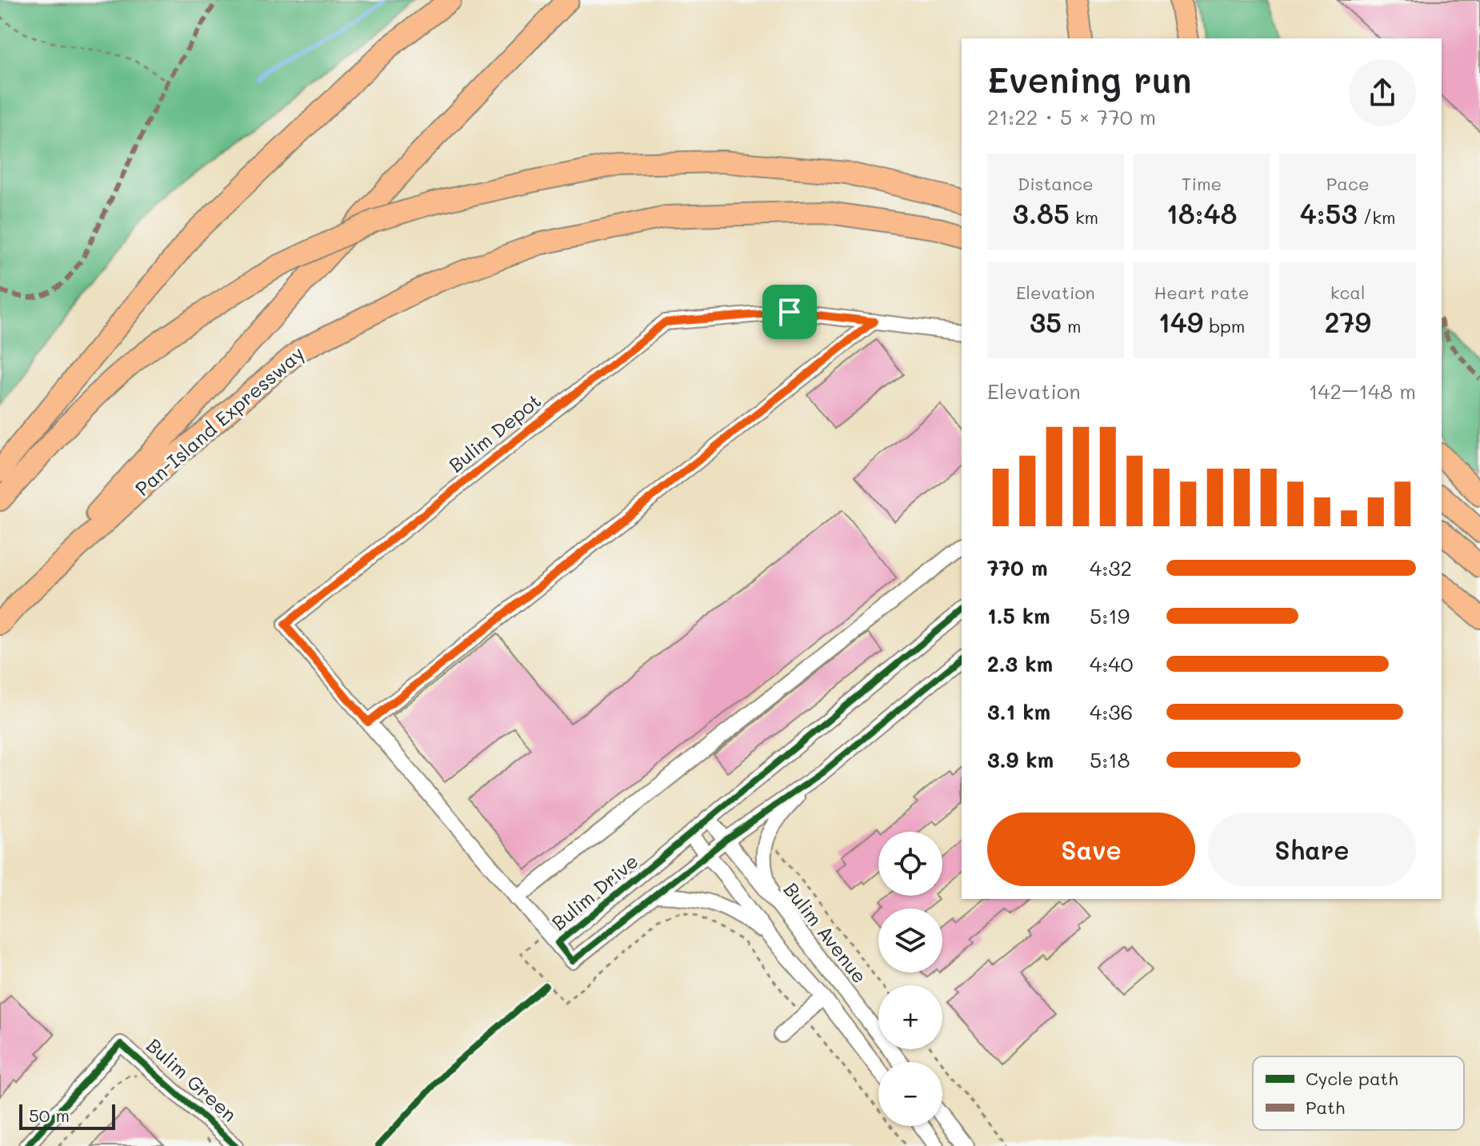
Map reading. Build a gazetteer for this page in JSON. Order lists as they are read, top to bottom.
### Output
{
  "streets": {
    "highway": ["Pan-Island Expressway"],
    "street": [
      "Bulim Depot",
      "Bulim Drive",
      "Bulim Avenue",
      "Bulim Green"
    ]
  },
  "crossings": [
    ["Bulim Depot", "Bulim Drive"],
    ["Bulim Drive", "Bulim Avenue"]
  ],
  "legend": ["Cycle path", "Path"],
  "scale_bar": "50 m",
  "page": {
    "heading": ["Evening run", "21:22 · 5 × 770 m"],
    "stats": [
      ["Distance", "3.85 km"],
      ["Time", "18:48"],
      ["Pace", "4:53 /km"],
      ["Elevation", "35 m"],
      ["Heart rate", "149 bpm"],
      ["kcal", "279"]
    ],
    "chart": ["Elevation", "142–148 m"],
    "list": [
      {
        "name": "770 m",
        "note": "4:32"
      },
      {
        "name": "1.5 km",
        "note": "5:19"
      },
      {
        "name": "2.3 km",
        "note": "4:40"
      },
      {
        "name": "3.1 km",
        "note": "4:36"
      },
      {
        "name": "3.9 km",
        "note": "5:18"
      }
    ],
    "buttons": ["Save", "Share"],
    "map_buttons": ["+", "−"],
    "scale": "50 m"
  }
}
